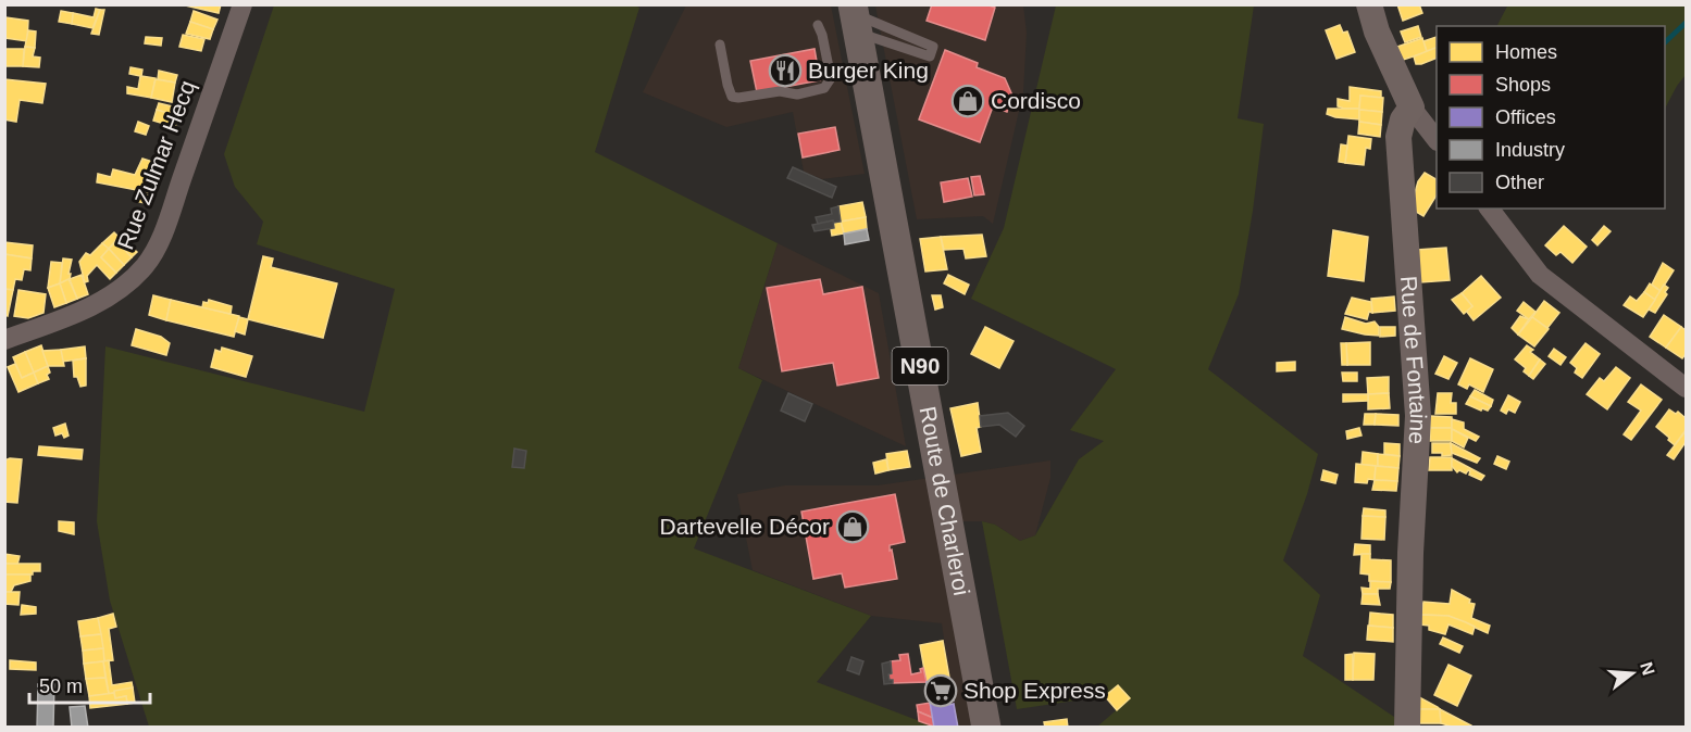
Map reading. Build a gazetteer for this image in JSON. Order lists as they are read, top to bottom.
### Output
{
  "streets": {
    "main road": ["N90", "Route de Charleroi"],
    "street": ["Rue Zulmar Hecq", "Rue de Fontaine"]
  },
  "places": {
    "restaurant": ["Burger King"],
    "shop": ["Cordisco", "Dartevelle Décor"],
    "supermarket": ["Shop Express"]
  },
  "legend": [
    "Homes",
    "Shops",
    "Offices",
    "Industry",
    "Other"
  ],
  "scale_bar": "50 m",
  "north": "right"
}
